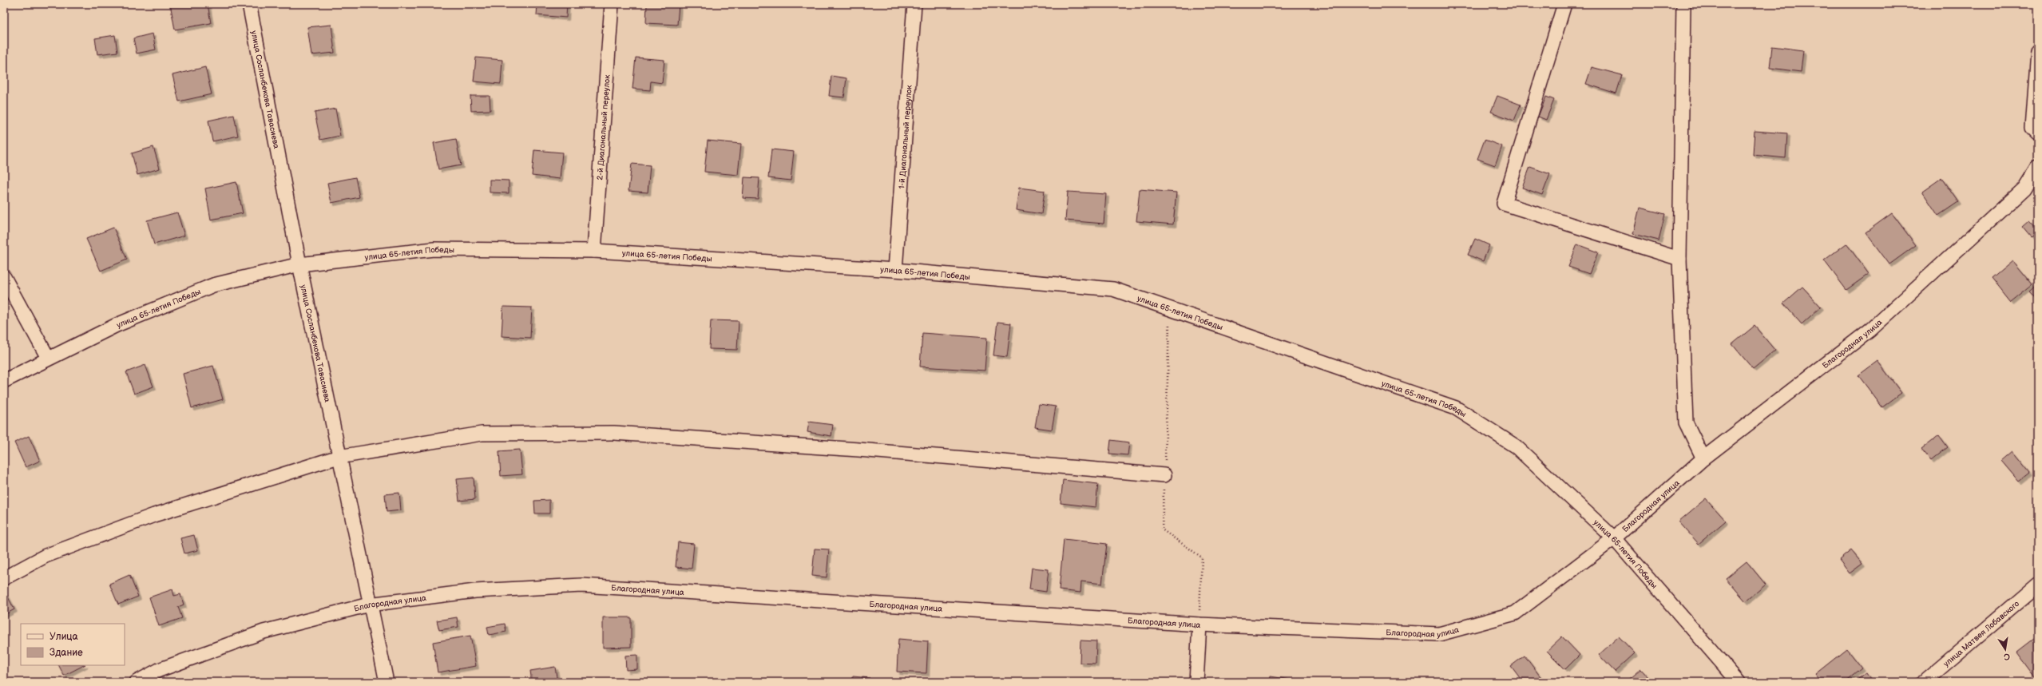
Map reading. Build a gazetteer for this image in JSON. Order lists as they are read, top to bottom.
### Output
{
  "streets": {
    "street": [
      "улица Сосланбекова Тавасиева",
      "2-й Диагональный переулок",
      "1-й Диагональный переулок",
      "улица 65-летия Победы",
      "Благородная улица",
      "улица Матвея Лобавского"
    ]
  },
  "crossings": [
    ["улица Сосланбекова Тавасиева", "улица 65-летия Победы"],
    ["улица Сосланбекова Тавасиева", "Благородная улица"],
    ["2-й Диагональный переулок", "улица 65-летия Победы"],
    ["1-й Диагональный переулок", "улица 65-летия Победы"],
    ["улица 65-летия Победы", "Благородная улица"]
  ],
  "legend": ["Улица", "Здание"],
  "north": "bottom"
}
